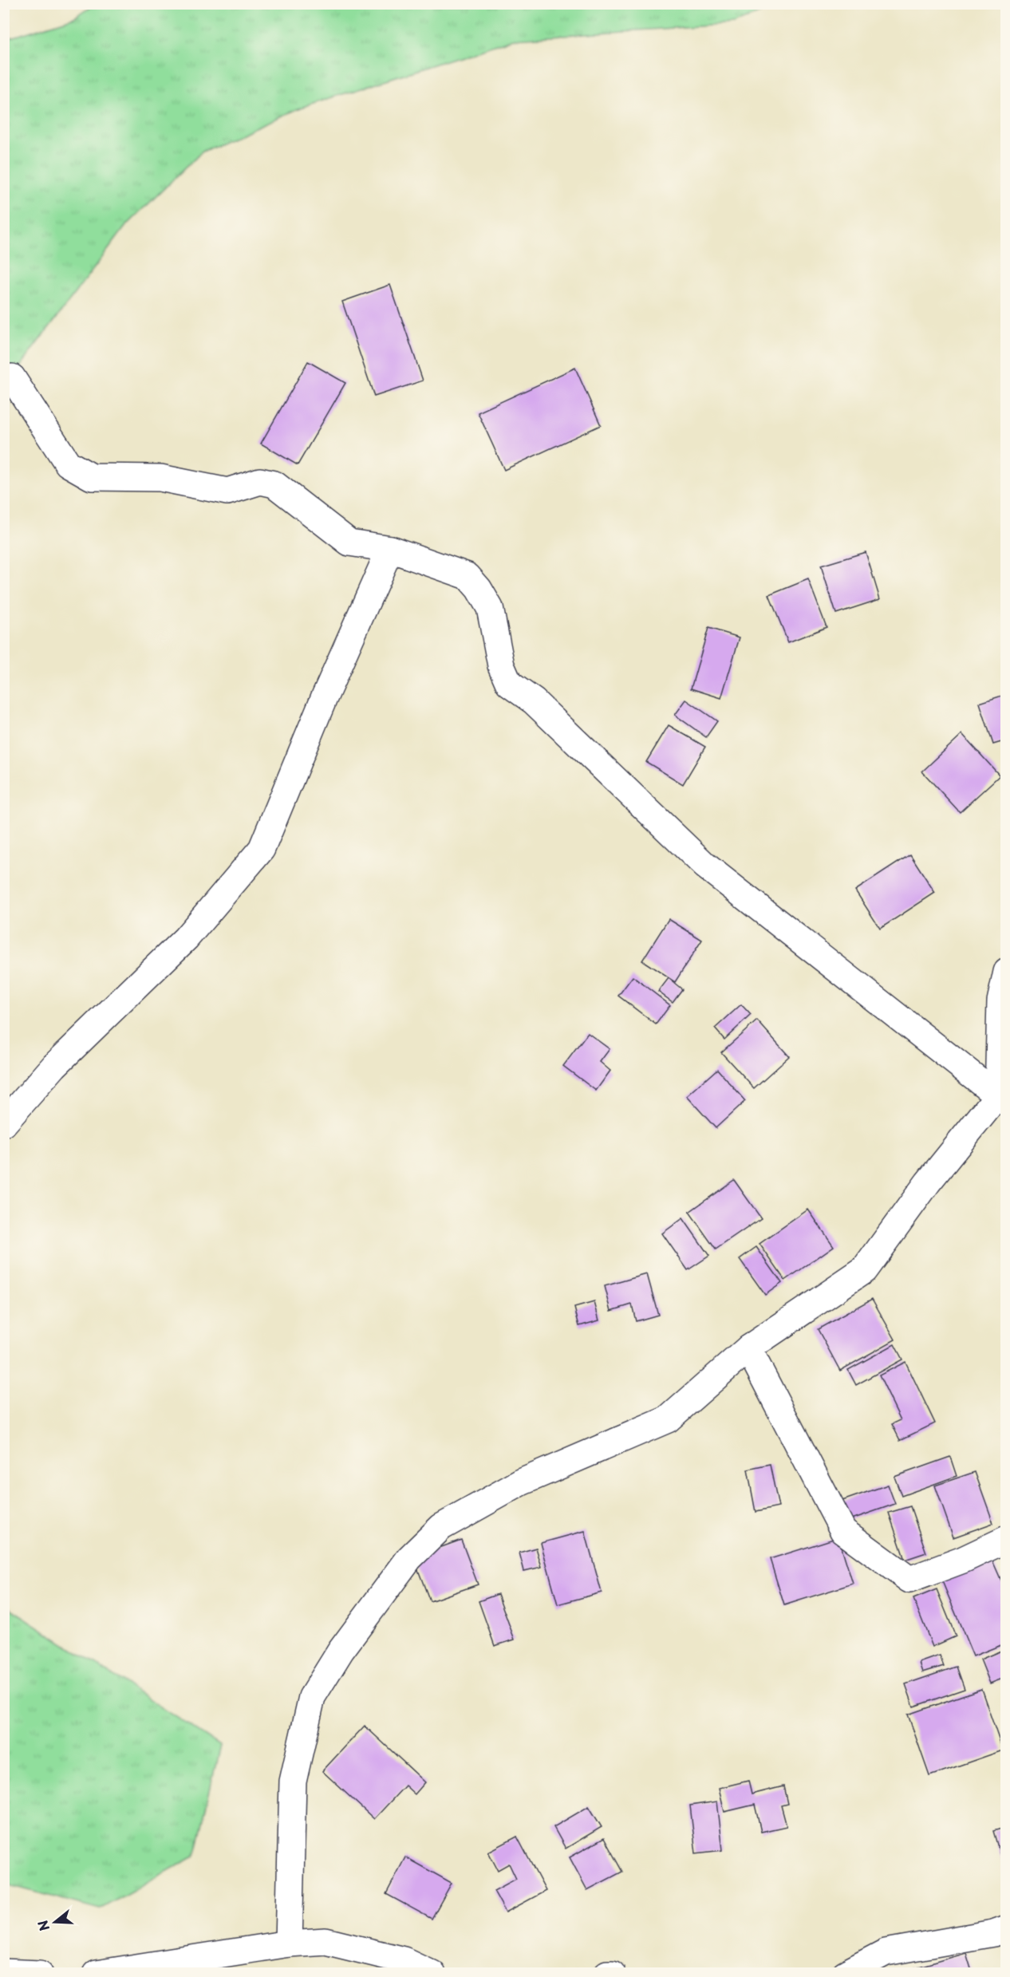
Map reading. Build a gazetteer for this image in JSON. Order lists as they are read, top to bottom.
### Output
{
  "north": "left"
}
